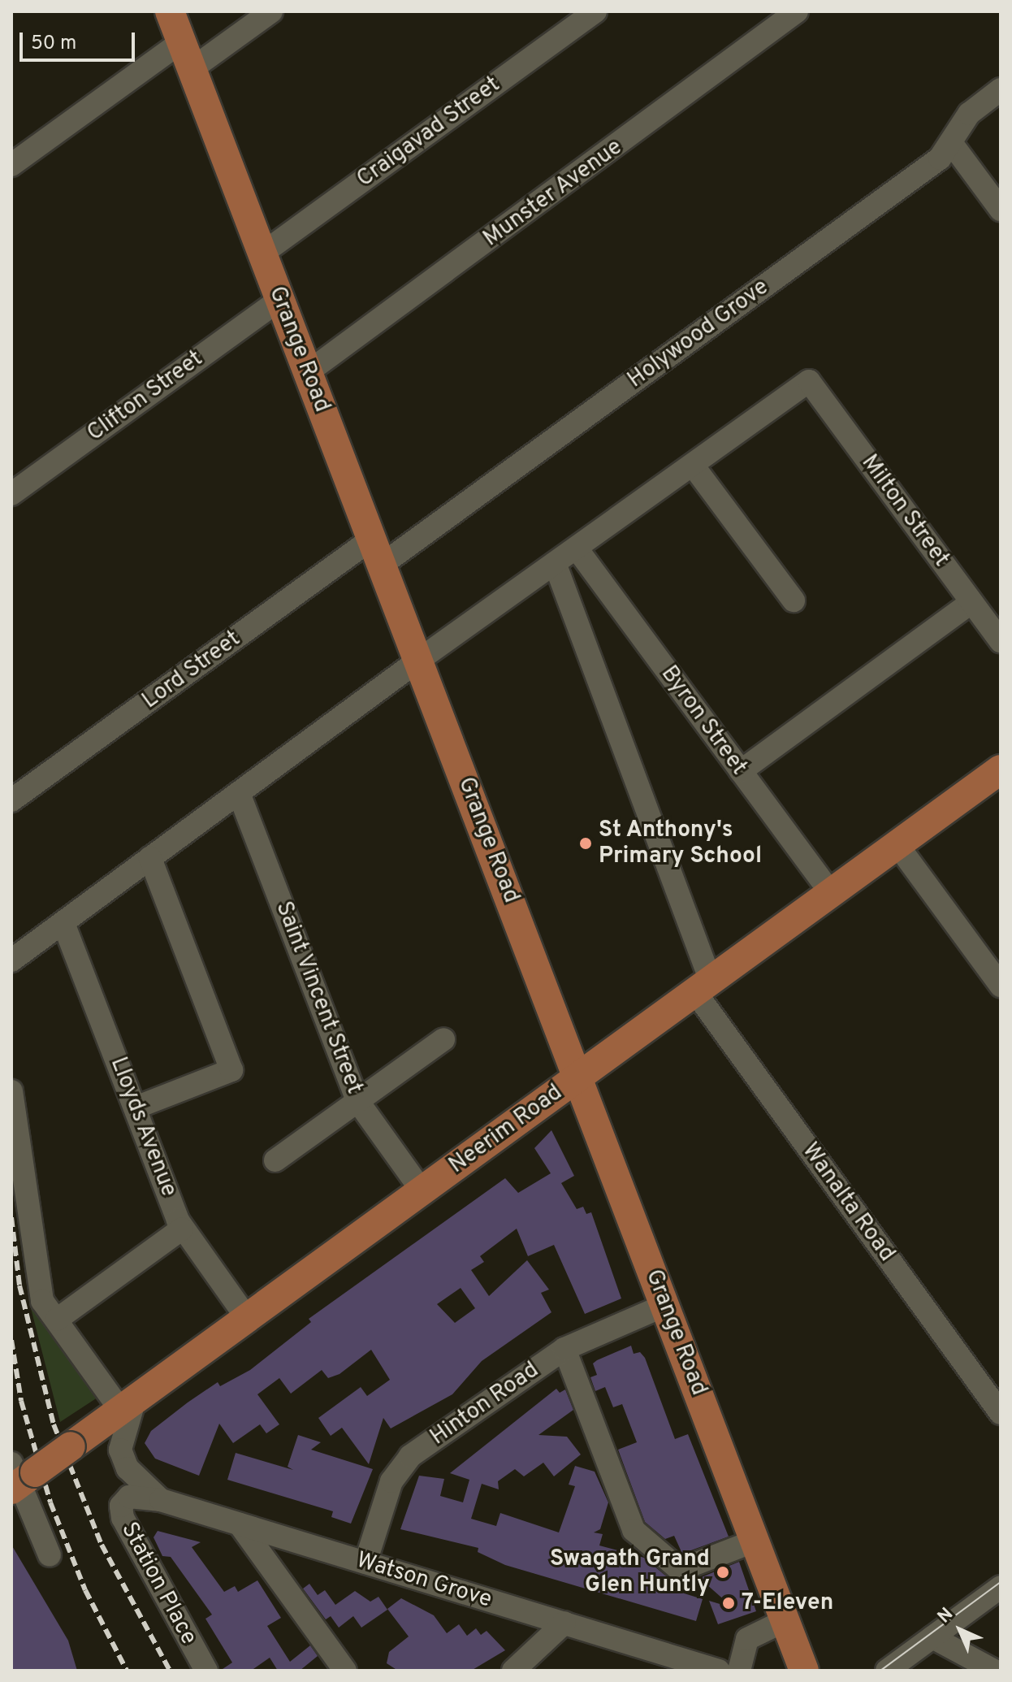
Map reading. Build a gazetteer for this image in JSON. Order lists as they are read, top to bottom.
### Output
{
  "streets": {
    "main road": ["Grange Road", "Neerim Road"],
    "street": [
      "Craigavad Street",
      "Munster Avenue",
      "Holywood Grove",
      "Clifton Street",
      "Milton Street",
      "Lord Street",
      "Byron Street",
      "Saint Vincent Street",
      "Lloyds Avenue",
      "Wanalta Road",
      "Hinton Road",
      "Watson Grove",
      "Station Place"
    ]
  },
  "crossings": [
    ["Craigavad Street", "Grange Road"],
    ["Munster Avenue", "Grange Road"],
    ["Holywood Grove", "Grange Road"],
    ["Holywood Grove", "Lord Street"],
    ["Grange Road", "Clifton Street"],
    ["Grange Road", "Lord Street"],
    ["Grange Road", "Neerim Road"],
    ["Grange Road", "Hinton Road"],
    ["Byron Street", "Neerim Road"],
    ["Saint Vincent Street", "Neerim Road"],
    ["Lloyds Avenue", "Neerim Road"],
    ["Neerim Road", "Wanalta Road"],
    ["Neerim Road", "Station Place"],
    ["Hinton Road", "Watson Grove"],
    ["Watson Grove", "Station Place"]
  ],
  "places": ["St Anthony's Primary School", "Swagath Grand Glen Huntly", "7-Eleven"],
  "scale_bar": "50 m",
  "north": "top left"
}
